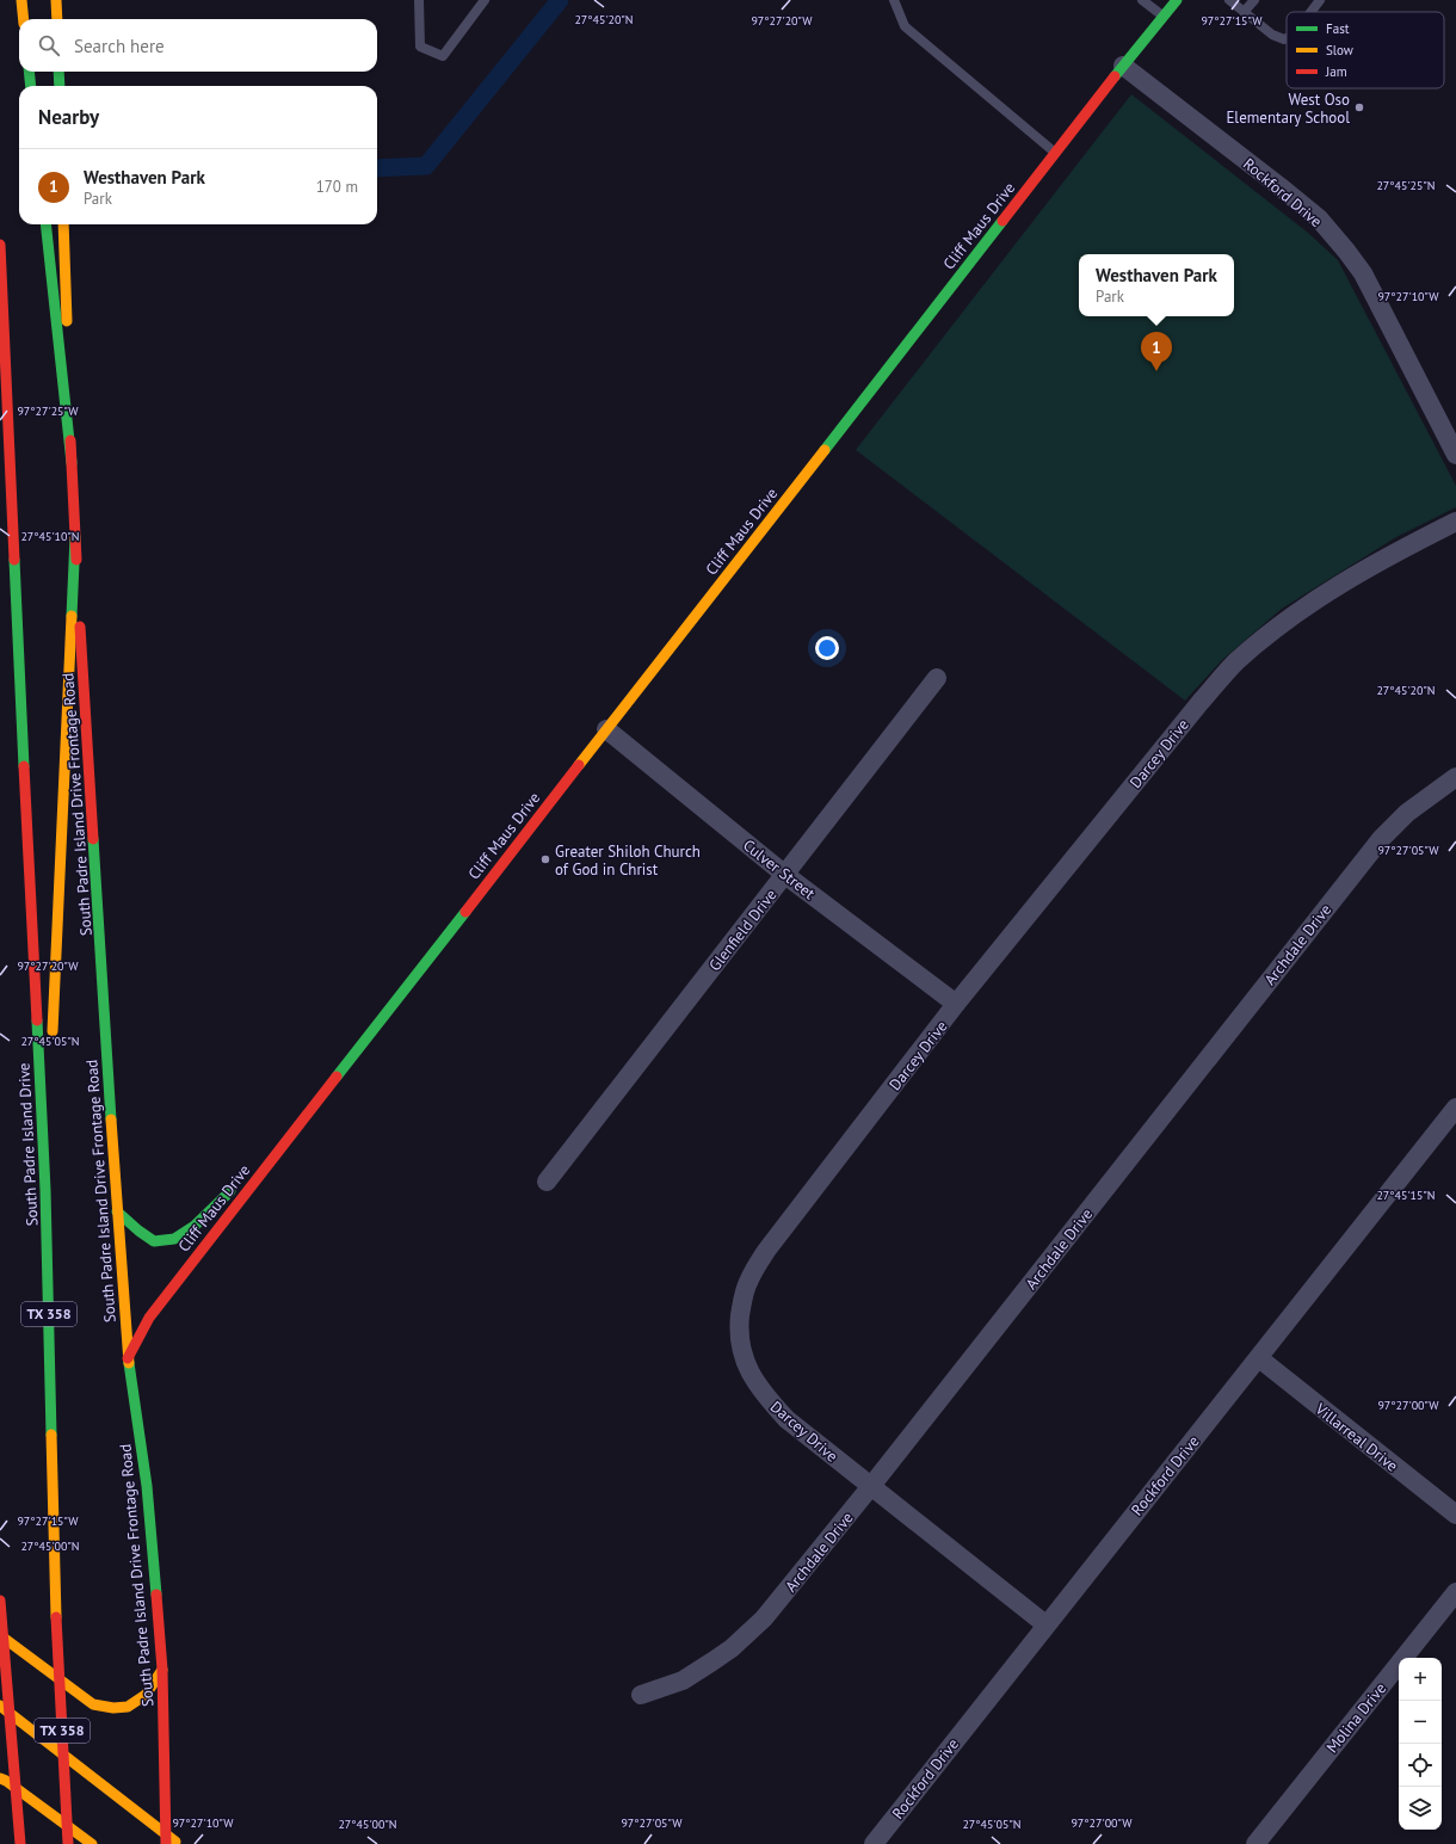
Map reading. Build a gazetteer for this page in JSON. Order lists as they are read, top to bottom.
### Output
{
  "streets": {
    "main road": [
      "Cliff Maus Drive",
      "South Padre Island Drive Frontage Road",
      "South Padre Island Drive",
      "TX 358"
    ],
    "street": [
      "Rockford Drive",
      "Darcey Drive",
      "Culver Street",
      "Glenfield Drive",
      "Archdale Drive",
      "Villarreal Drive",
      "Molina Drive"
    ]
  },
  "crossings": [
    ["Rockford Drive", "Cliff Maus Drive"],
    ["Rockford Drive", "Darcey Drive"],
    ["Rockford Drive", "Villarreal Drive"],
    ["Cliff Maus Drive", "South Padre Island Drive Frontage Road"],
    ["Cliff Maus Drive", "Culver Street"],
    ["Darcey Drive", "Culver Street"],
    ["Darcey Drive", "Archdale Drive"],
    ["Culver Street", "Glenfield Drive"]
  ],
  "places": ["West Oso Elementary School", "Greater Shiloh Church of God in Christ"],
  "legend": ["Fast", "Slow", "Jam"],
  "page": {
    "search": "Search here",
    "heading": "Nearby",
    "list": [
      {
        "mark": "1",
        "name": "Westhaven Park",
        "note": "Park",
        "value": "170 m"
      }
    ],
    "popup": ["Westhaven Park", "Park"],
    "pins": "1",
    "map_buttons": ["+", "−"]
  },
  "coordinates": [
    "27°45'20\"N",
    "97°27'15\"W",
    "97°27'20\"W",
    "27°45'25\"N",
    "97°27'10\"W",
    "97°27'25\"W",
    "27°45'10\"N",
    "97°27'05\"W",
    "27°45'05\"N",
    "27°45'15\"N",
    "97°27'00\"W",
    "27°45'00\"N"
  ]
}
